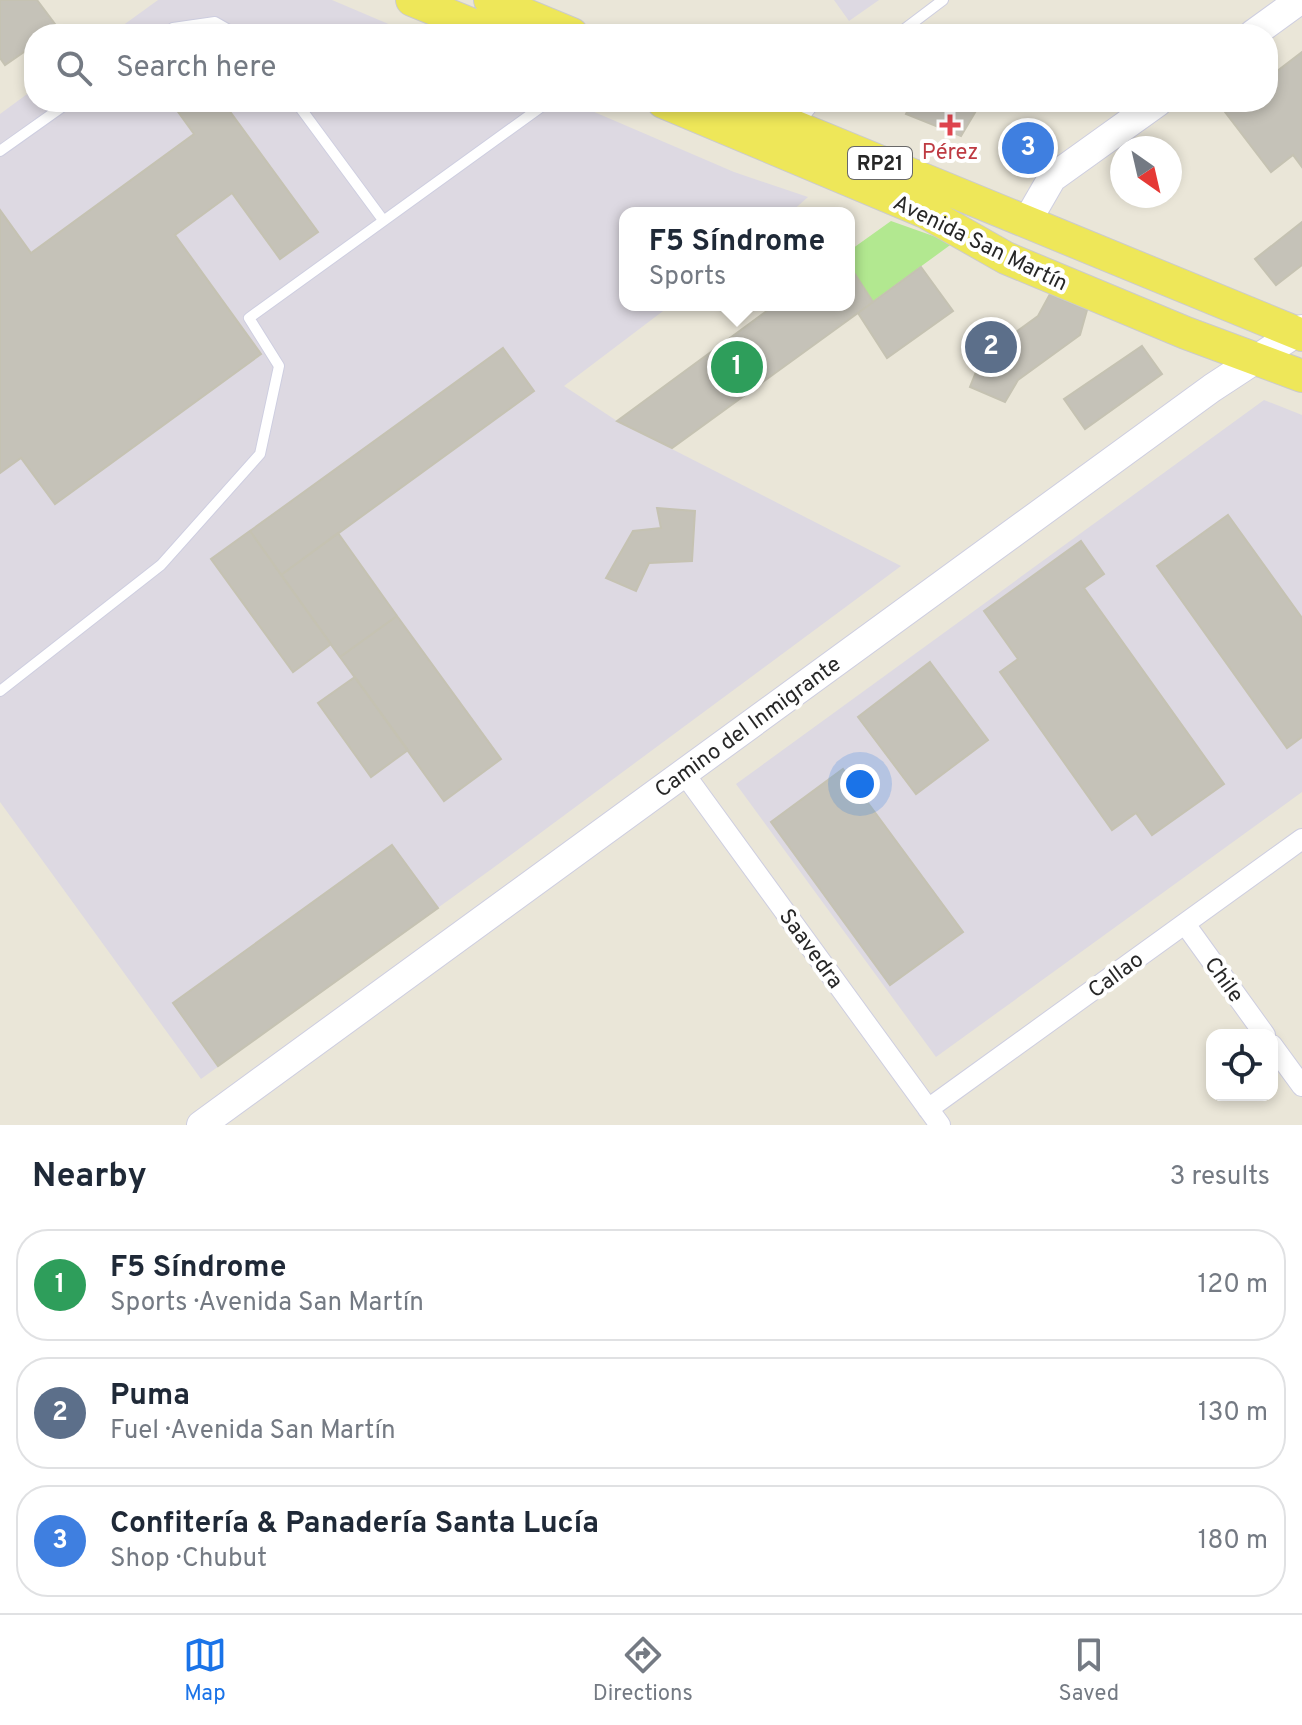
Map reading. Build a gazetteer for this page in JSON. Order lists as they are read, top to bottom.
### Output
{
  "streets": {
    "main road": ["RP21", "Avenida San Martín", "Camino del Inmigrante"],
    "street": ["Saavedra", "Callao", "Chile"]
  },
  "crossings": [
    ["Avenida San Martín", "Camino del Inmigrante"],
    ["Camino del Inmigrante", "Saavedra"],
    ["Saavedra", "Callao"],
    ["Callao", "Chile"]
  ],
  "places": {
    "health": ["Pérez"]
  },
  "north": "bottom right",
  "page": {
    "search": "Search here",
    "pins": ["3", "2", "1"],
    "popup": ["F5 Síndrome", "Sports"],
    "heading": ["Nearby", "3 results"],
    "list": [
      {
        "mark": "1",
        "name": "F5 Síndrome",
        "note": "Sports · Avenida San Martín",
        "value": "120 m"
      },
      {
        "mark": "2",
        "name": "Puma",
        "note": "Fuel · Avenida San Martín",
        "value": "130 m"
      },
      {
        "mark": "3",
        "name": "Confitería & Panadería Santa Lucía",
        "note": "Shop · Chubut",
        "value": "180 m"
      }
    ],
    "nav": ["Map", "Directions", "Saved"]
  }
}
